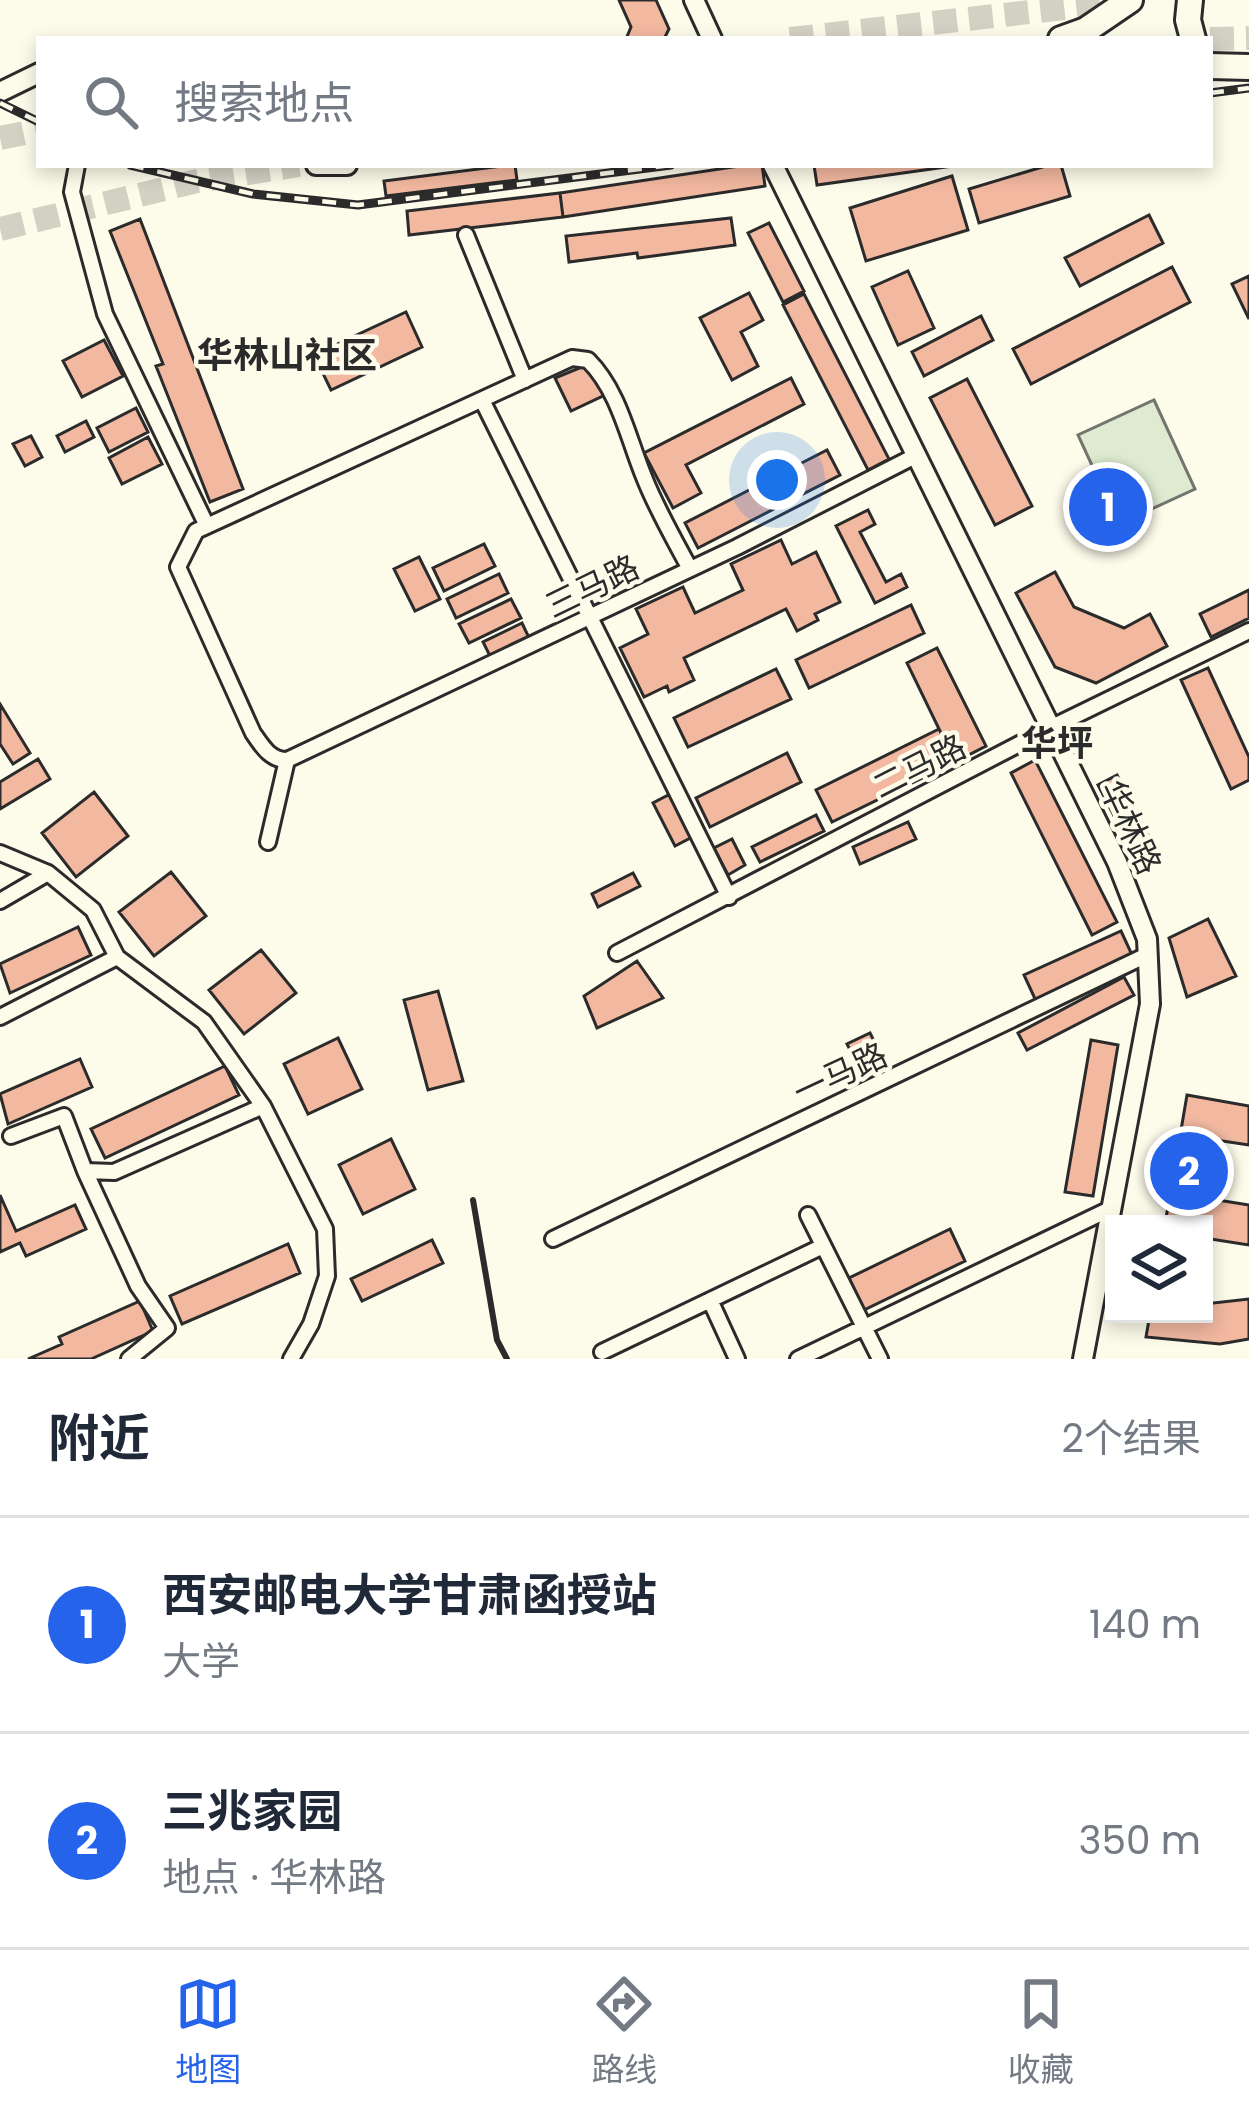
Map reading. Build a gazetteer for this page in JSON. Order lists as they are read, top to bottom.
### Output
{
  "streets": {
    "street": [
      "三马路",
      "二马路",
      "华林路",
      "一马路"
    ]
  },
  "crossings": [
    ["三马路", "华林路"],
    ["二马路", "华林路"],
    ["华林路", "一马路"]
  ],
  "districts": ["华林山社区", "华坪"],
  "page": {
    "search": "搜索地点",
    "pins": ["1", "2"],
    "heading": ["附近", "2个结果"],
    "list": [
      {
        "mark": "1",
        "name": "西安邮电大学甘肃函授站",
        "note": "大学",
        "value": "140 m"
      },
      {
        "mark": "2",
        "name": "三兆家园",
        "note": "地点 · 华林路",
        "value": "350 m"
      }
    ],
    "nav": ["地图", "路线", "收藏"]
  }
}
